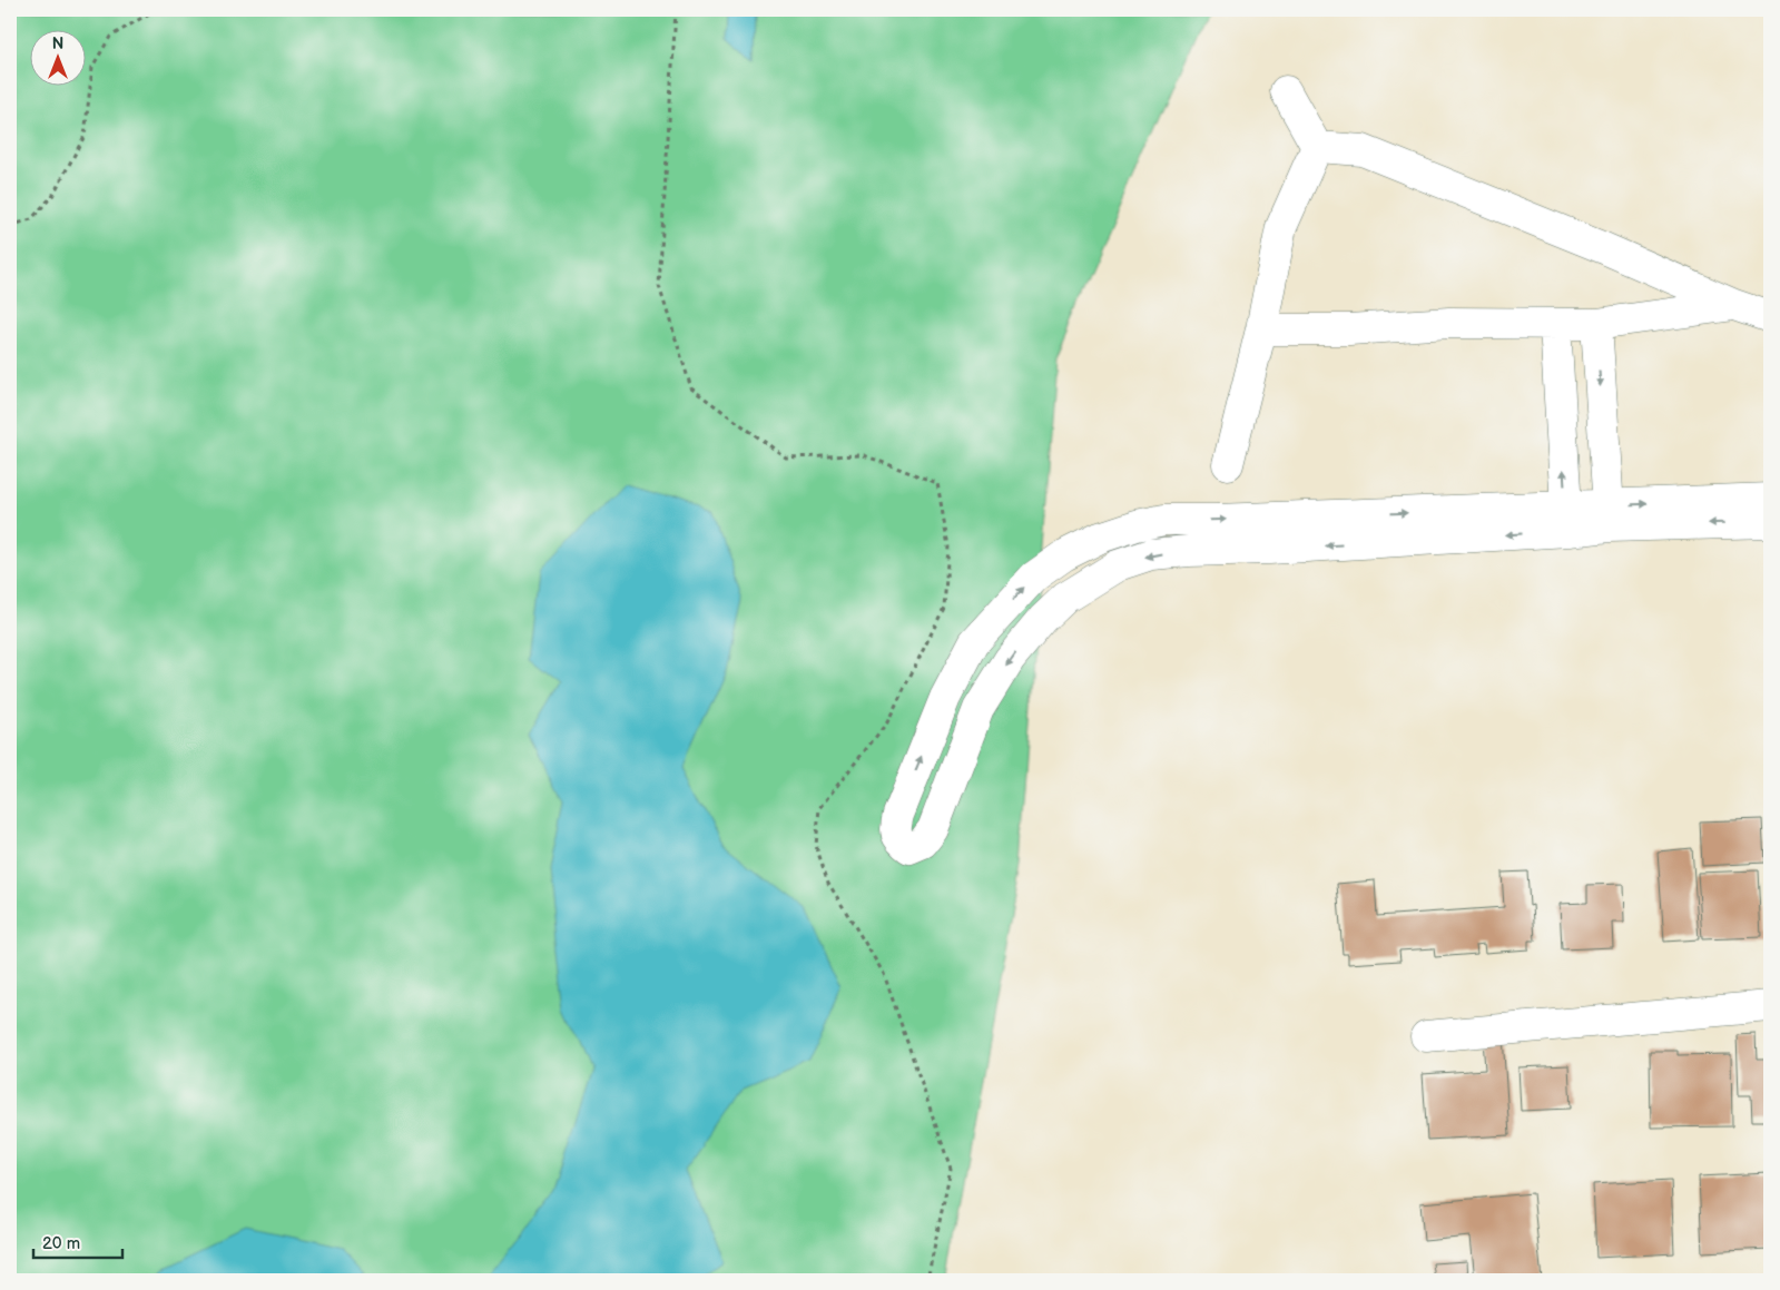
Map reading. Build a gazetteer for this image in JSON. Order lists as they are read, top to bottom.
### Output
{
  "scale_bar": "20 m",
  "north": "top"
}
